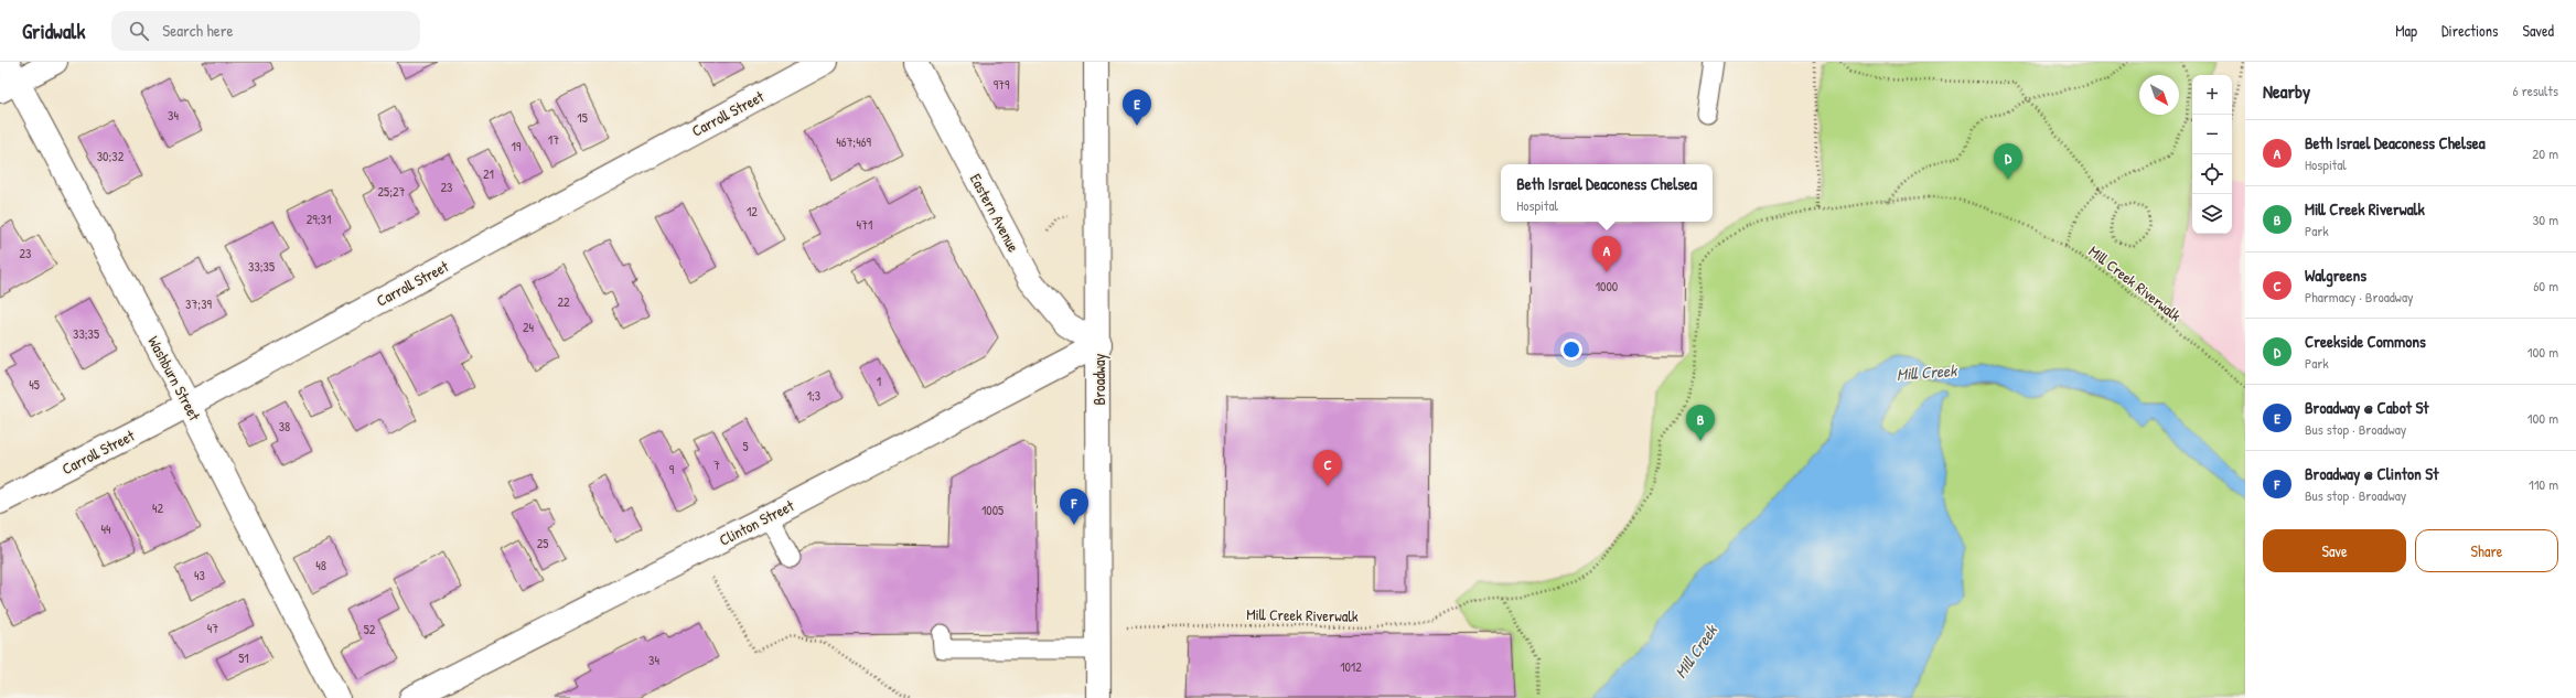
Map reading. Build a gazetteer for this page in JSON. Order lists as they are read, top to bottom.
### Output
{
  "streets": {
    "street": [
      "Carroll Street",
      "Eastern Avenue",
      "Washburn Street",
      "Broadway",
      "Clinton Street"
    ],
    "path": ["Mill Creek Riverwalk"]
  },
  "crossings": [
    ["Carroll Street", "Washburn Street"],
    ["Eastern Avenue", "Broadway"],
    ["Eastern Avenue", "Clinton Street"],
    ["Mill Creek Riverwalk", "Broadway"],
    ["Broadway", "Clinton Street"]
  ],
  "water": ["Mill Creek"],
  "house_numbers": [
    "979",
    "34",
    "15",
    "17",
    "467;469",
    "19",
    "30;32",
    "21",
    "23",
    "25;27",
    "12",
    "29;31",
    "471",
    "23",
    "33;35",
    "1000",
    "22",
    "37;39",
    "24",
    "33;35",
    "1",
    "45",
    "1;3",
    "38",
    "5",
    "7",
    "9",
    "42",
    "1005",
    "44",
    "25",
    "48",
    "43",
    "47",
    "52",
    "51",
    "34",
    "1012"
  ],
  "north": "bottom right",
  "page": {
    "header": "Gridwalk",
    "search": "Search here",
    "nav": ["Map", "Directions", "Saved"],
    "heading": ["Nearby", "6 results"],
    "map_buttons": ["+", "−"],
    "pins": [
      "E",
      "D",
      "A",
      "B",
      "C",
      "F"
    ],
    "list": [
      {
        "mark": "A",
        "name": "Beth Israel Deaconess Chelsea",
        "note": "Hospital",
        "value": "20 m"
      },
      {
        "mark": "B",
        "name": "Mill Creek Riverwalk",
        "note": "Park",
        "value": "30 m"
      },
      {
        "mark": "C",
        "name": "Walgreens",
        "note": "Pharmacy · Broadway",
        "value": "60 m"
      },
      {
        "mark": "D",
        "name": "Creekside Commons",
        "note": "Park",
        "value": "100 m"
      },
      {
        "mark": "E",
        "name": "Broadway @ Cabot St",
        "note": "Bus stop · Broadway",
        "value": "100 m"
      },
      {
        "mark": "F",
        "name": "Broadway @ Clinton St",
        "note": "Bus stop · Broadway",
        "value": "110 m"
      }
    ],
    "popup": ["Beth Israel Deaconess Chelsea", "Hospital"],
    "buttons": ["Save", "Share"]
  }
}
